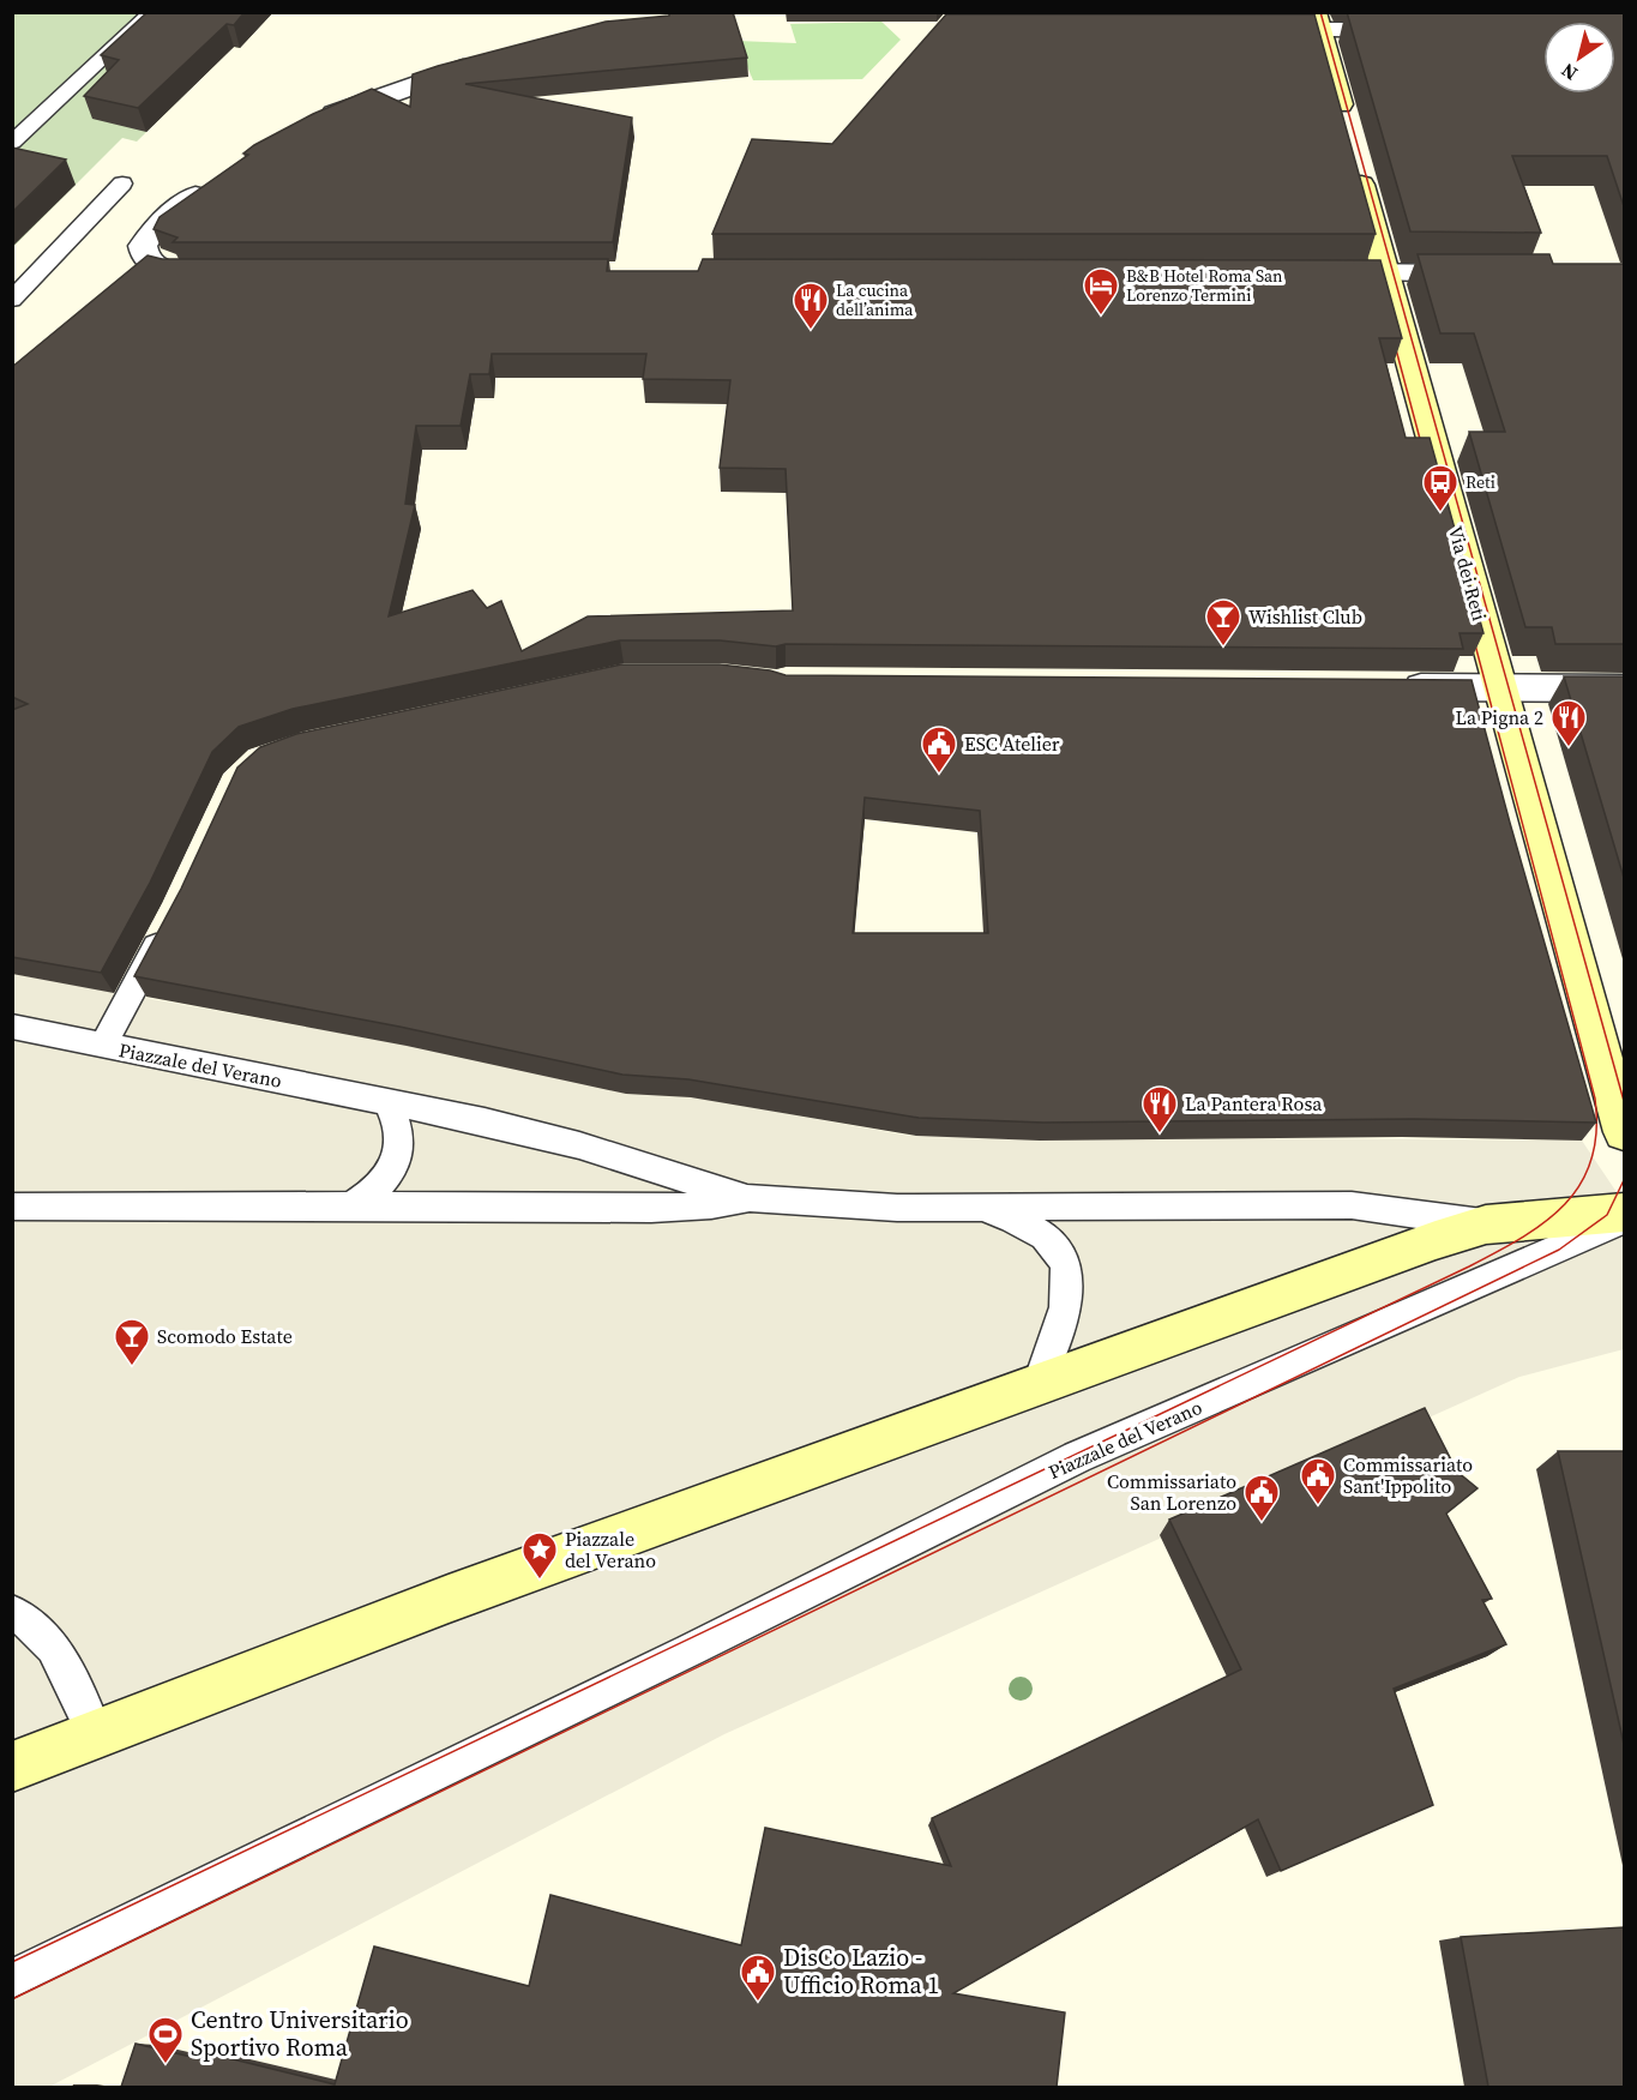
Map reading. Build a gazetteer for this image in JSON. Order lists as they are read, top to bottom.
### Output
{
  "streets": {
    "street": ["Via dei Reti", "Piazzale del Verano"]
  },
  "places": {
    "hotel": ["B&B Hotel Roma San Lorenzo Termini"],
    "restaurant": ["La cucina dell’anima", "La Pigna 2", "La Pantera Rosa"],
    "bus stop": ["Reti"],
    "bar": ["Wishlist Club", "Scomodo Estate"],
    "public building": [
      "ESC Atelier",
      "Commissariato Sant'Ippolito",
      "Commissariato San Lorenzo",
      "DisCo Lazio - Ufficio Roma 1"
    ],
    "place": ["Piazzale del Verano"],
    "sports": ["Centro Universitario Sportivo Roma"]
  },
  "north": "bottom left"
}
